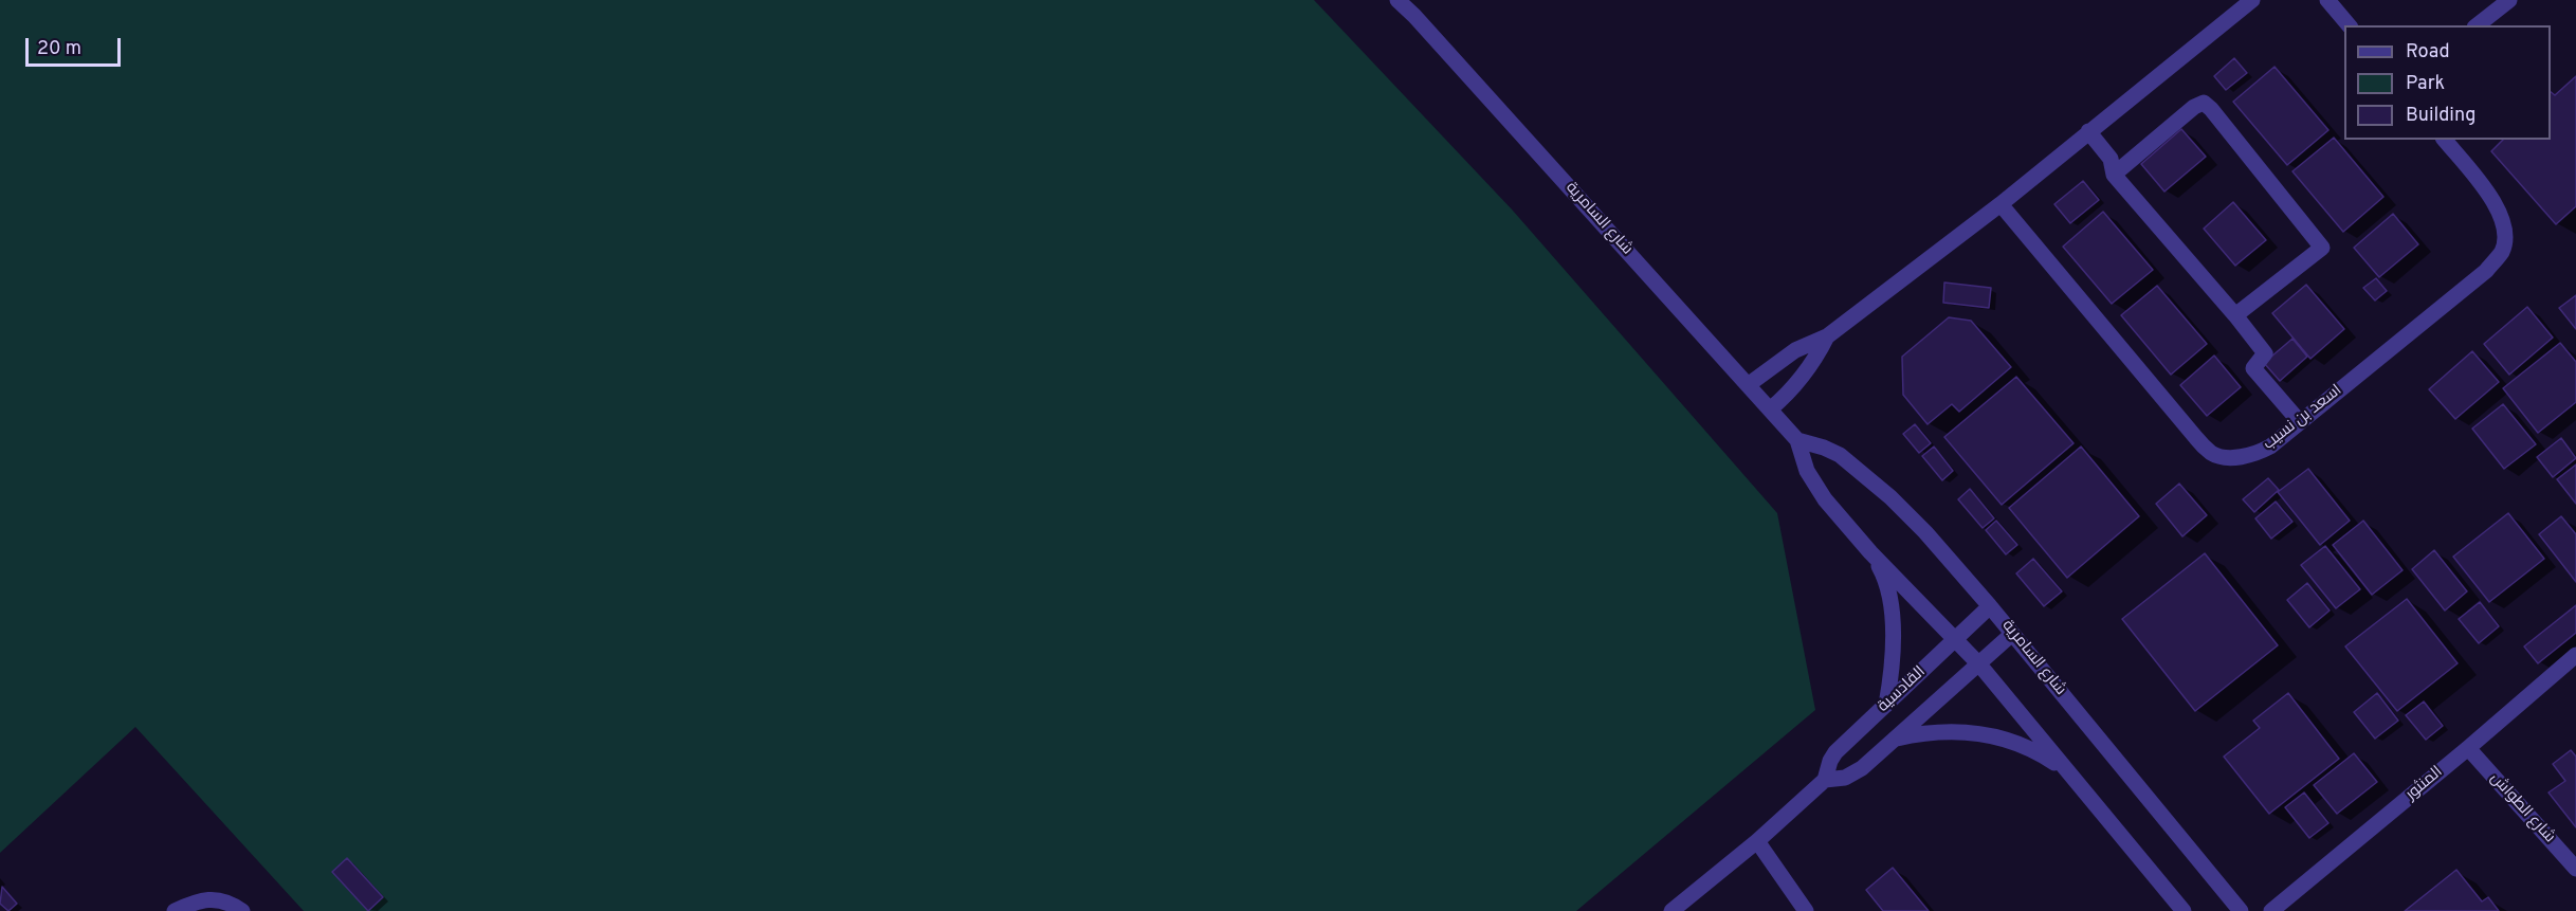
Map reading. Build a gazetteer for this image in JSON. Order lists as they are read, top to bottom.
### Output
{
  "streets": {
    "street": [
      "شارع السامرية",
      "اسعد بن نسيب",
      "القادسية",
      "المنثور",
      "شارع الطواش"
    ]
  },
  "crossings": [
    ["شارع السامرية", "القادسية"],
    ["المنثور", "شارع الطواش"]
  ],
  "legend": ["Road", "Park", "Building"],
  "scale_bar": "20 m"
}
